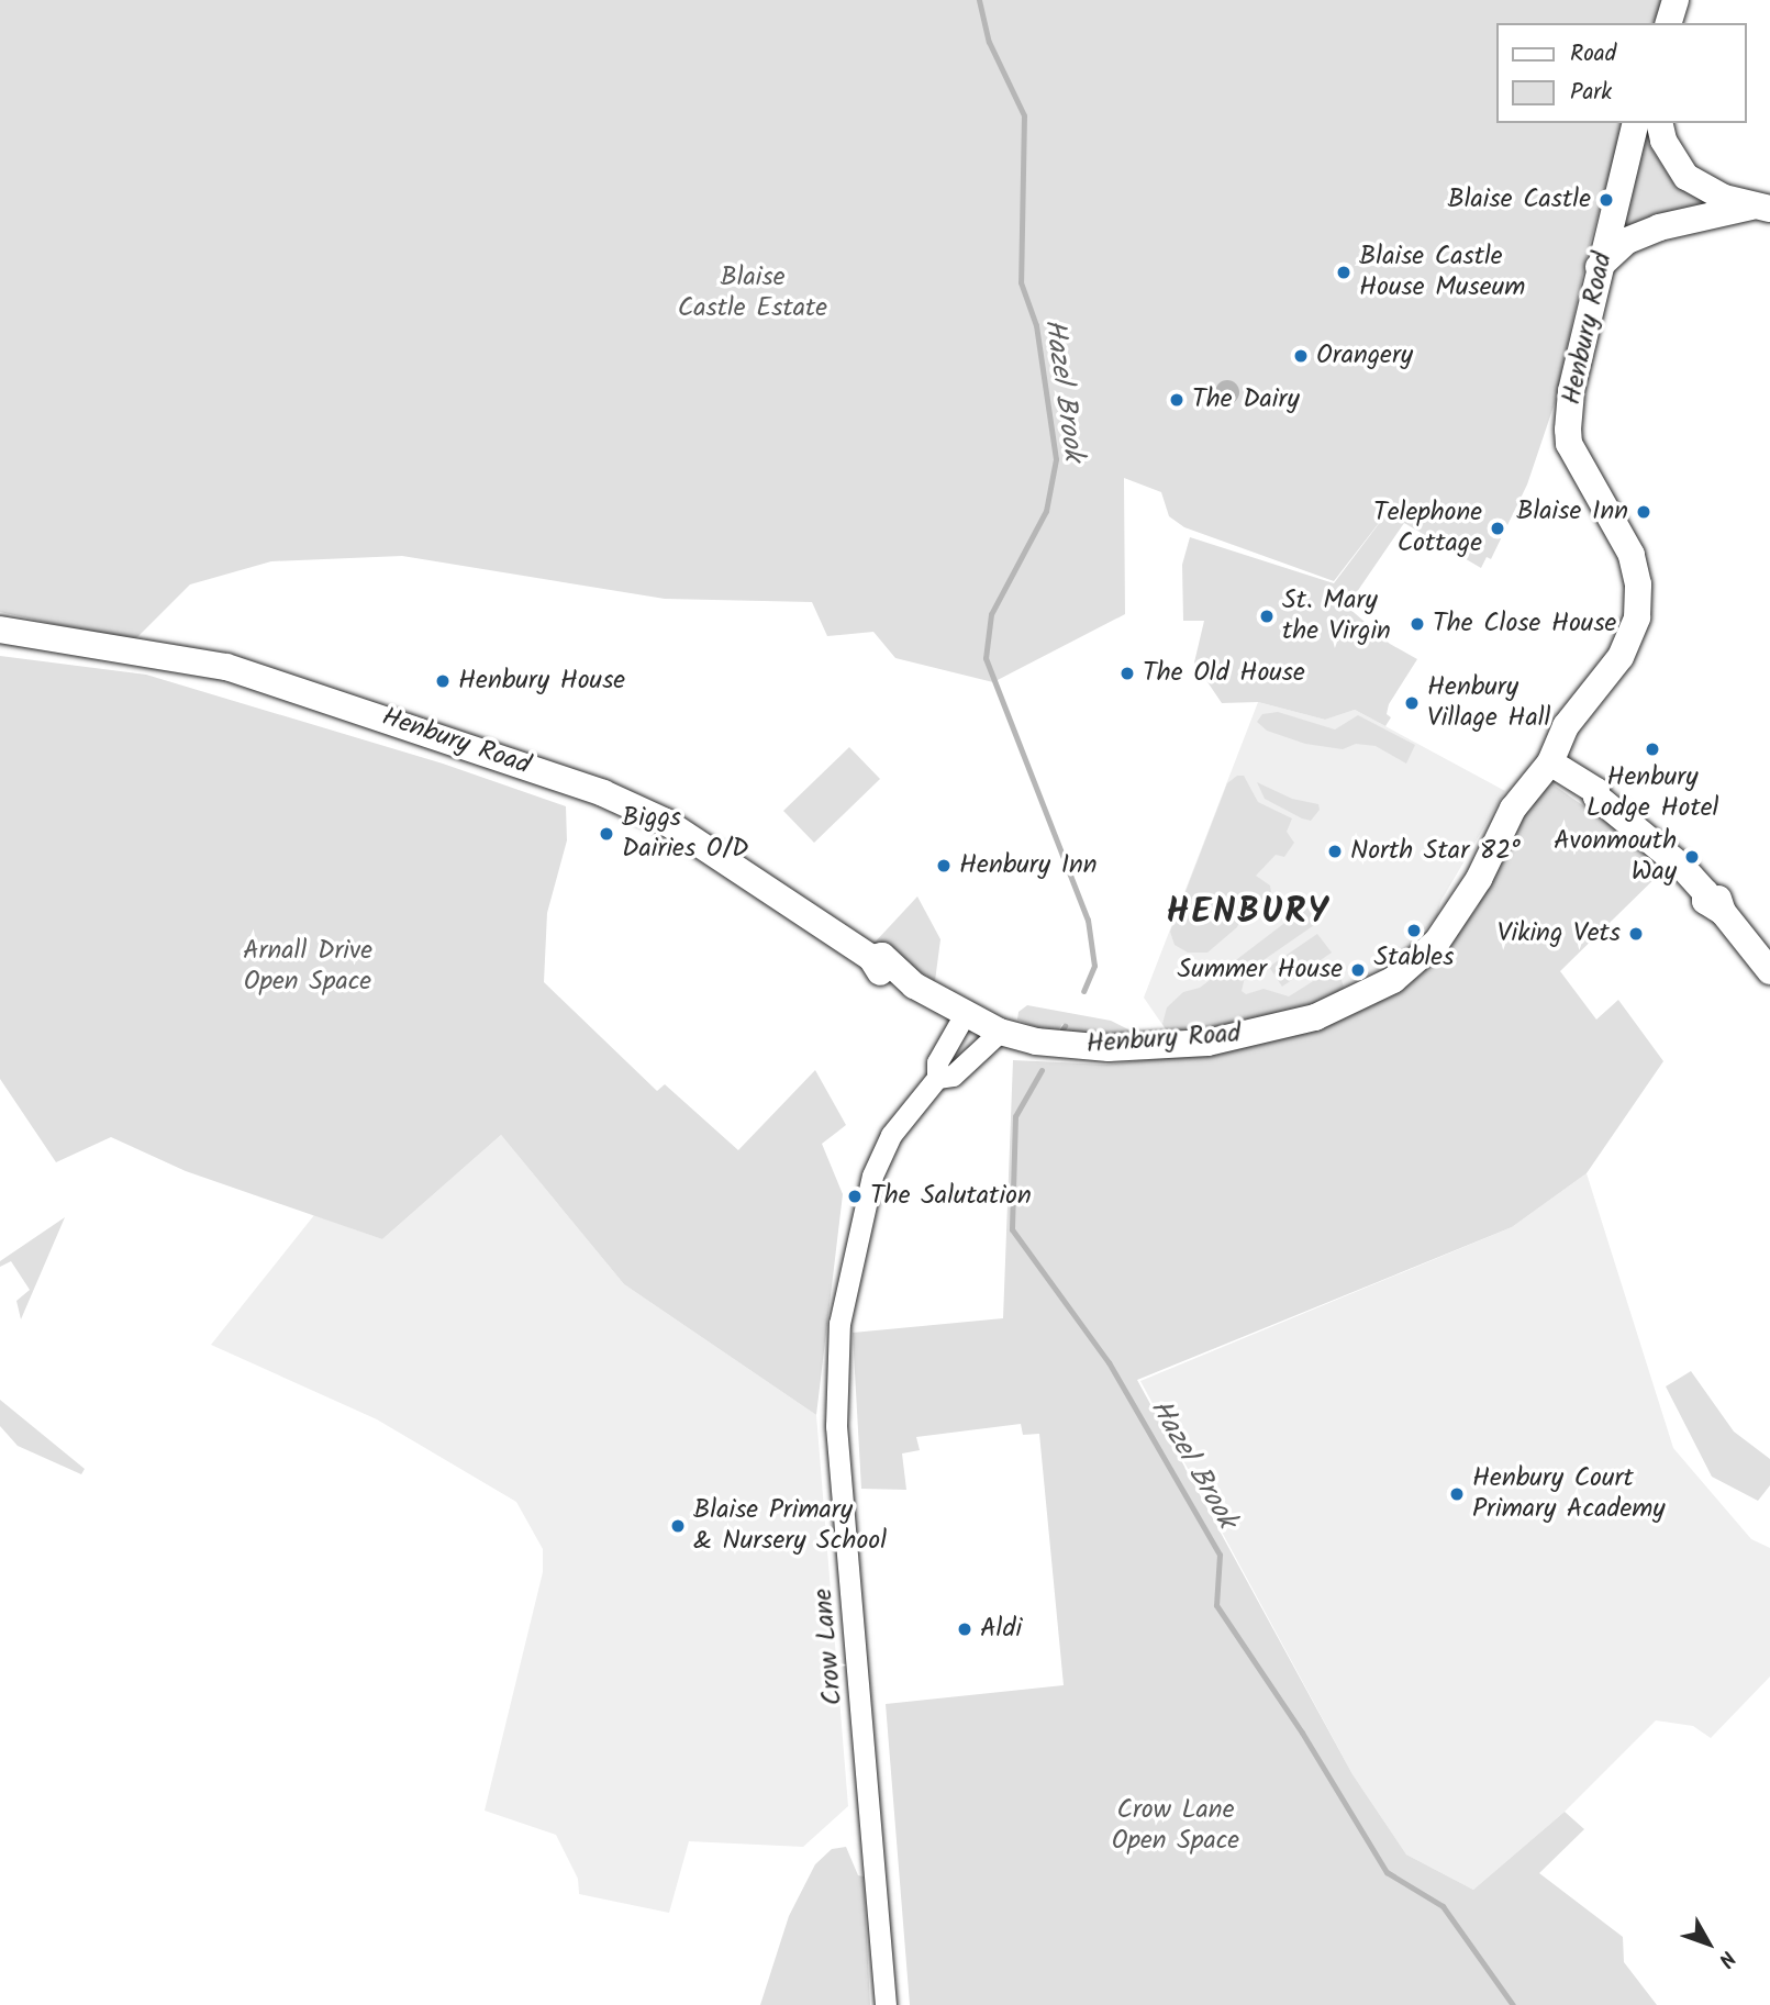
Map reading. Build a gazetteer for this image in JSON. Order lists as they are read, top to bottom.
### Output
{
  "streets": {
    "main road": ["Henbury Road"],
    "street": ["Crow Lane"]
  },
  "crossings": [
    ["Henbury Road", "Crow Lane"]
  ],
  "districts": ["HENBURY"],
  "water": ["Hazel Brook"],
  "parks": ["Blaise Castle Estate", "Arnall Drive Open Space", "Crow Lane Open Space"],
  "places": [
    "Blaise Castle",
    "Blaise Castle House Museum",
    "Orangery",
    "The Dairy",
    "Blaise Inn",
    "Telephone Cottage",
    "St. Mary the Virgin",
    "The Close House",
    "The Old House",
    "Henbury House",
    "Henbury Village Hall",
    "Henbury Lodge Hotel",
    "Biggs Dairies O/D",
    "North Star 82°",
    "Avonmouth Way",
    "Henbury Inn",
    "Stables",
    "Viking Vets",
    "Summer House",
    "The Salutation",
    "Henbury Court Primary Academy",
    "Blaise Primary & Nursery School",
    "Aldi"
  ],
  "legend": ["Road", "Park"],
  "north": "bottom right"
}
